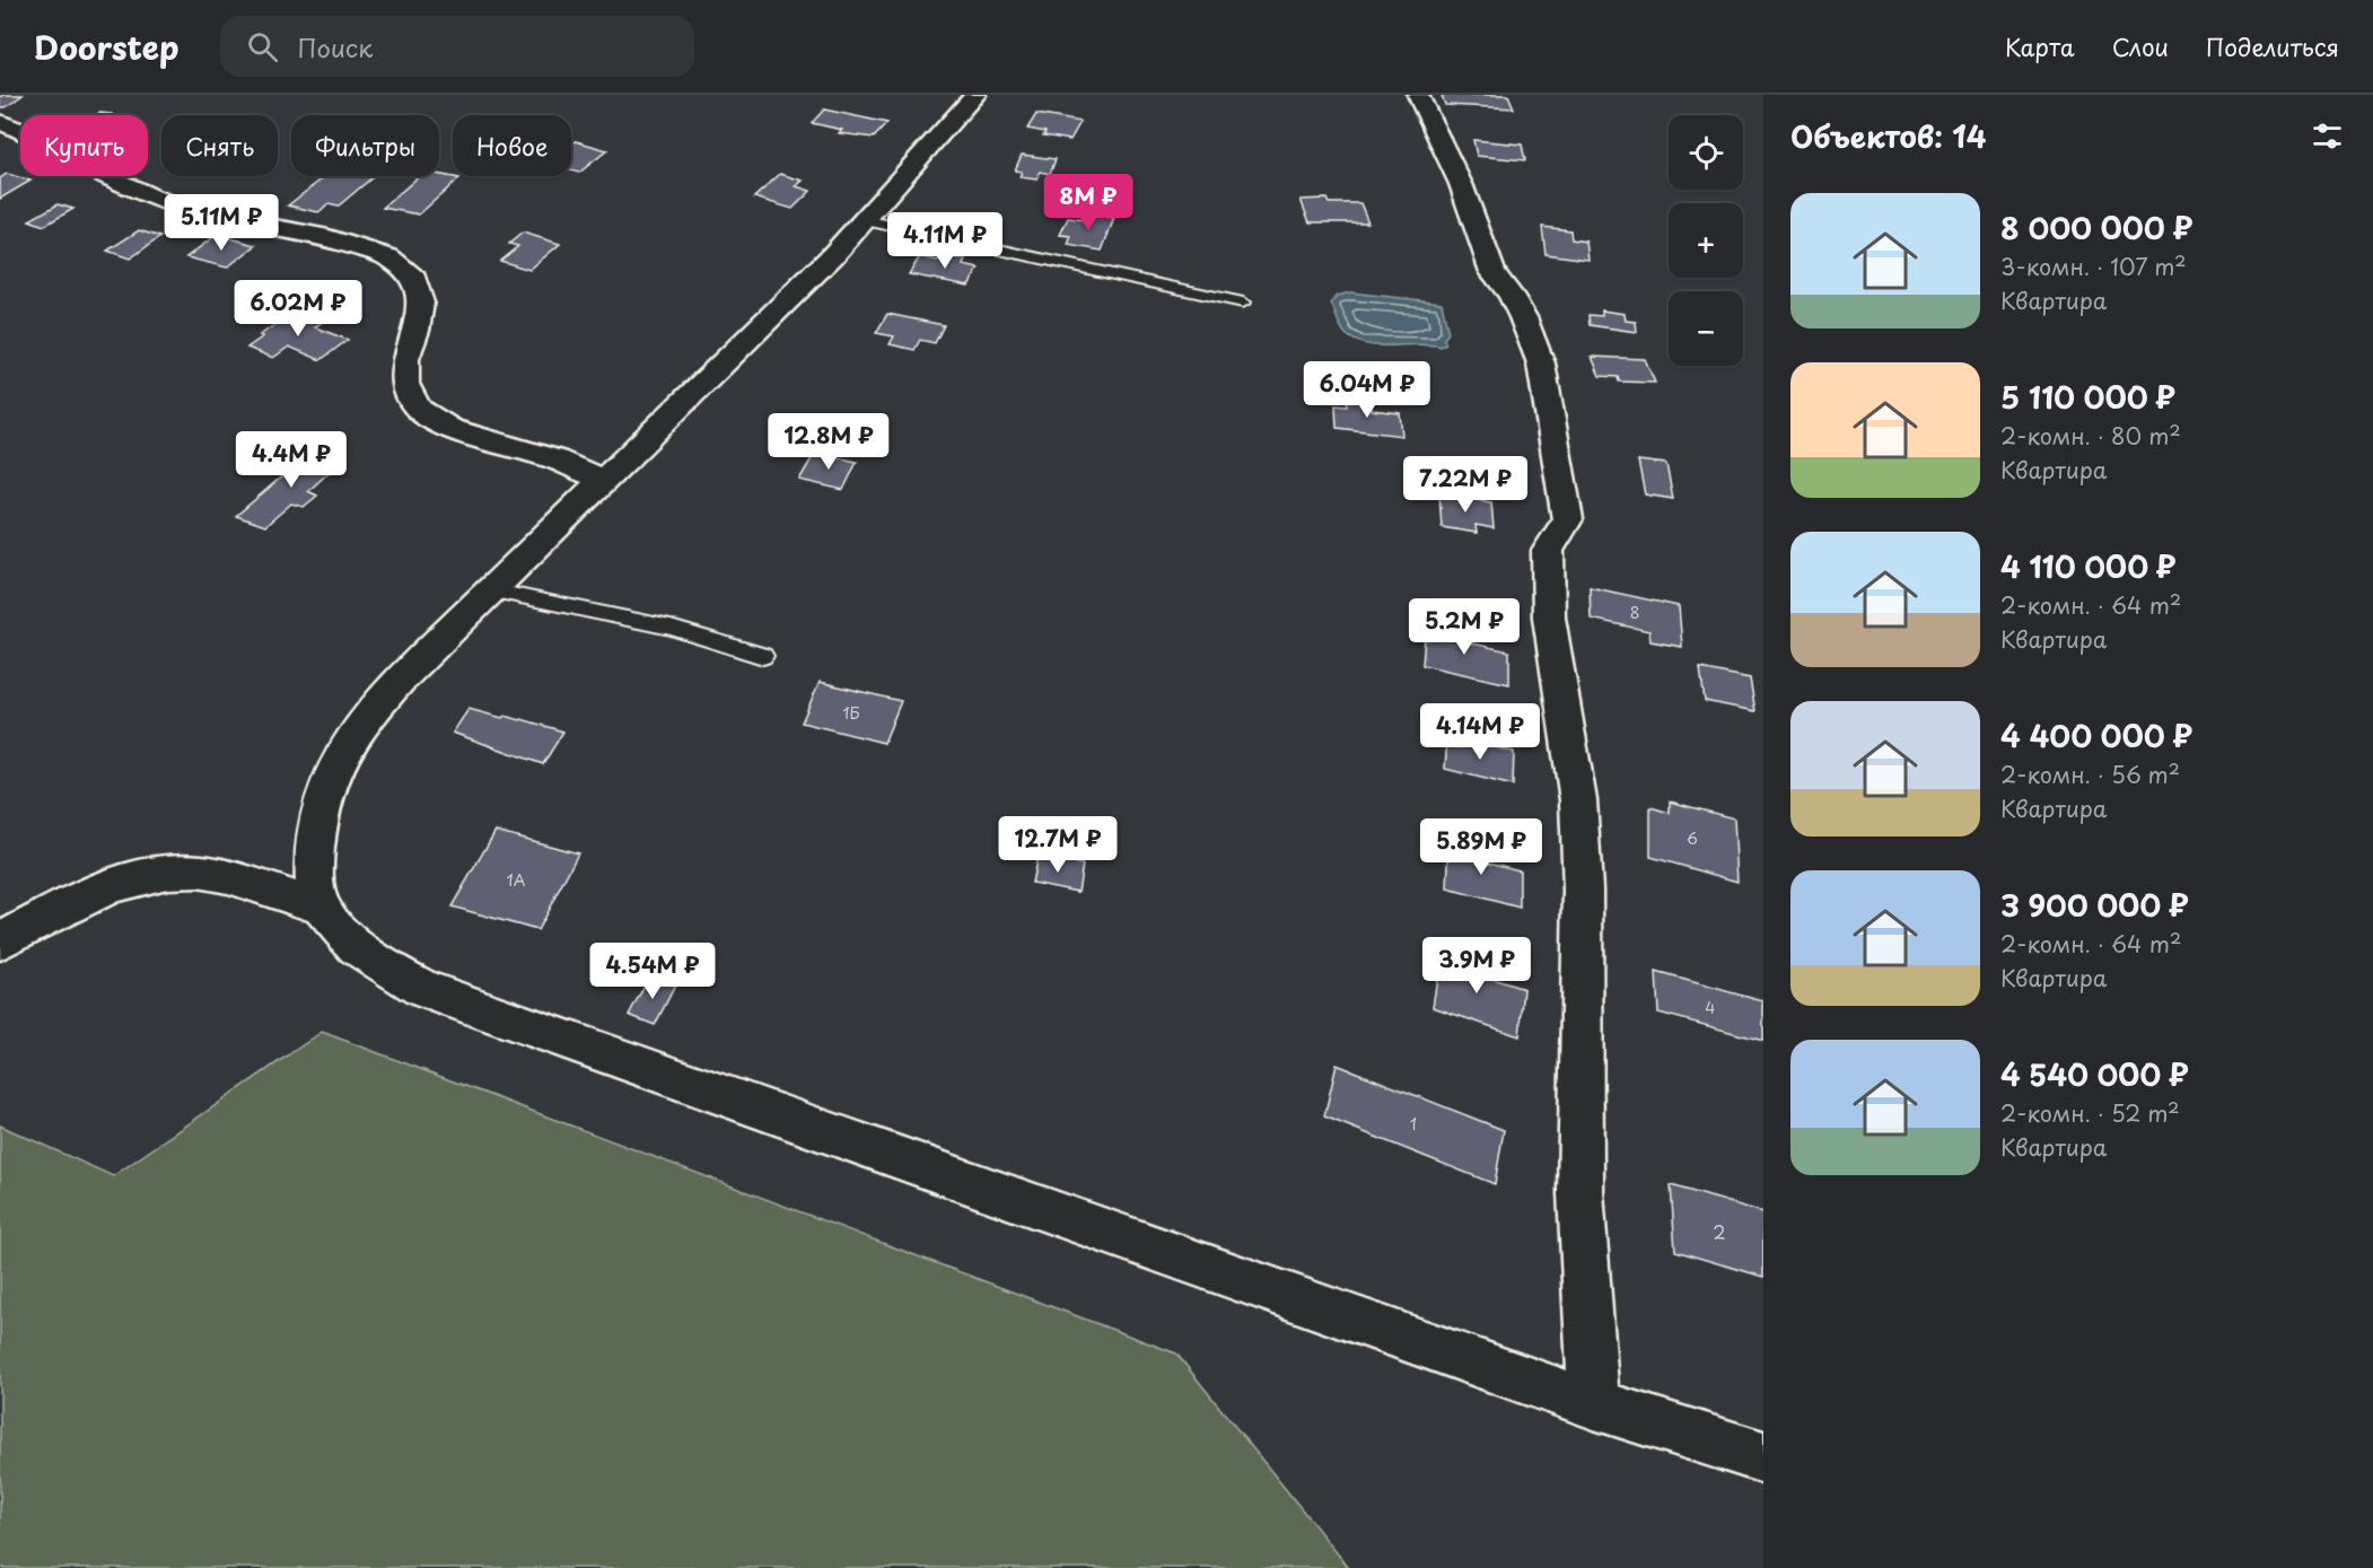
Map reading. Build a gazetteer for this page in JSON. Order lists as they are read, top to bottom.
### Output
{
  "house_numbers": [
    "8",
    "1Б",
    "6",
    "1А",
    "4",
    "1",
    "2"
  ],
  "page": {
    "header": "Doorstep",
    "search": "Поиск",
    "nav": ["Карта", "Слои", "Поделиться"],
    "heading": "Объектов: 14",
    "map_buttons": ["+", "−"],
    "chip": [
      "Купить",
      "Снять",
      "Фильтры",
      "Новое"
    ],
    "price": [
      "8M ₽",
      "5.11M ₽",
      "4.11M ₽",
      "6.02M ₽",
      "6.04M ₽",
      "12.8M ₽",
      "4.4M ₽",
      "7.22M ₽",
      "5.2M ₽",
      "4.14M ₽",
      "12.7M ₽",
      "5.89M ₽",
      "3.9M ₽",
      "4.54M ₽"
    ],
    "list": [
      {
        "name": "8 000 000 ₽",
        "note": "3-комн. · 107 m² · Квартира"
      },
      {
        "name": "5 110 000 ₽",
        "note": "2-комн. · 80 m² · Квартира"
      },
      {
        "name": "4 110 000 ₽",
        "note": "2-комн. · 64 m² · Квартира"
      },
      {
        "name": "4 400 000 ₽",
        "note": "2-комн. · 56 m² · Квартира"
      },
      {
        "name": "3 900 000 ₽",
        "note": "2-комн. · 64 m² · Квартира"
      },
      {
        "name": "4 540 000 ₽",
        "note": "2-комн. · 52 m² · Квартира"
      }
    ]
  }
}
